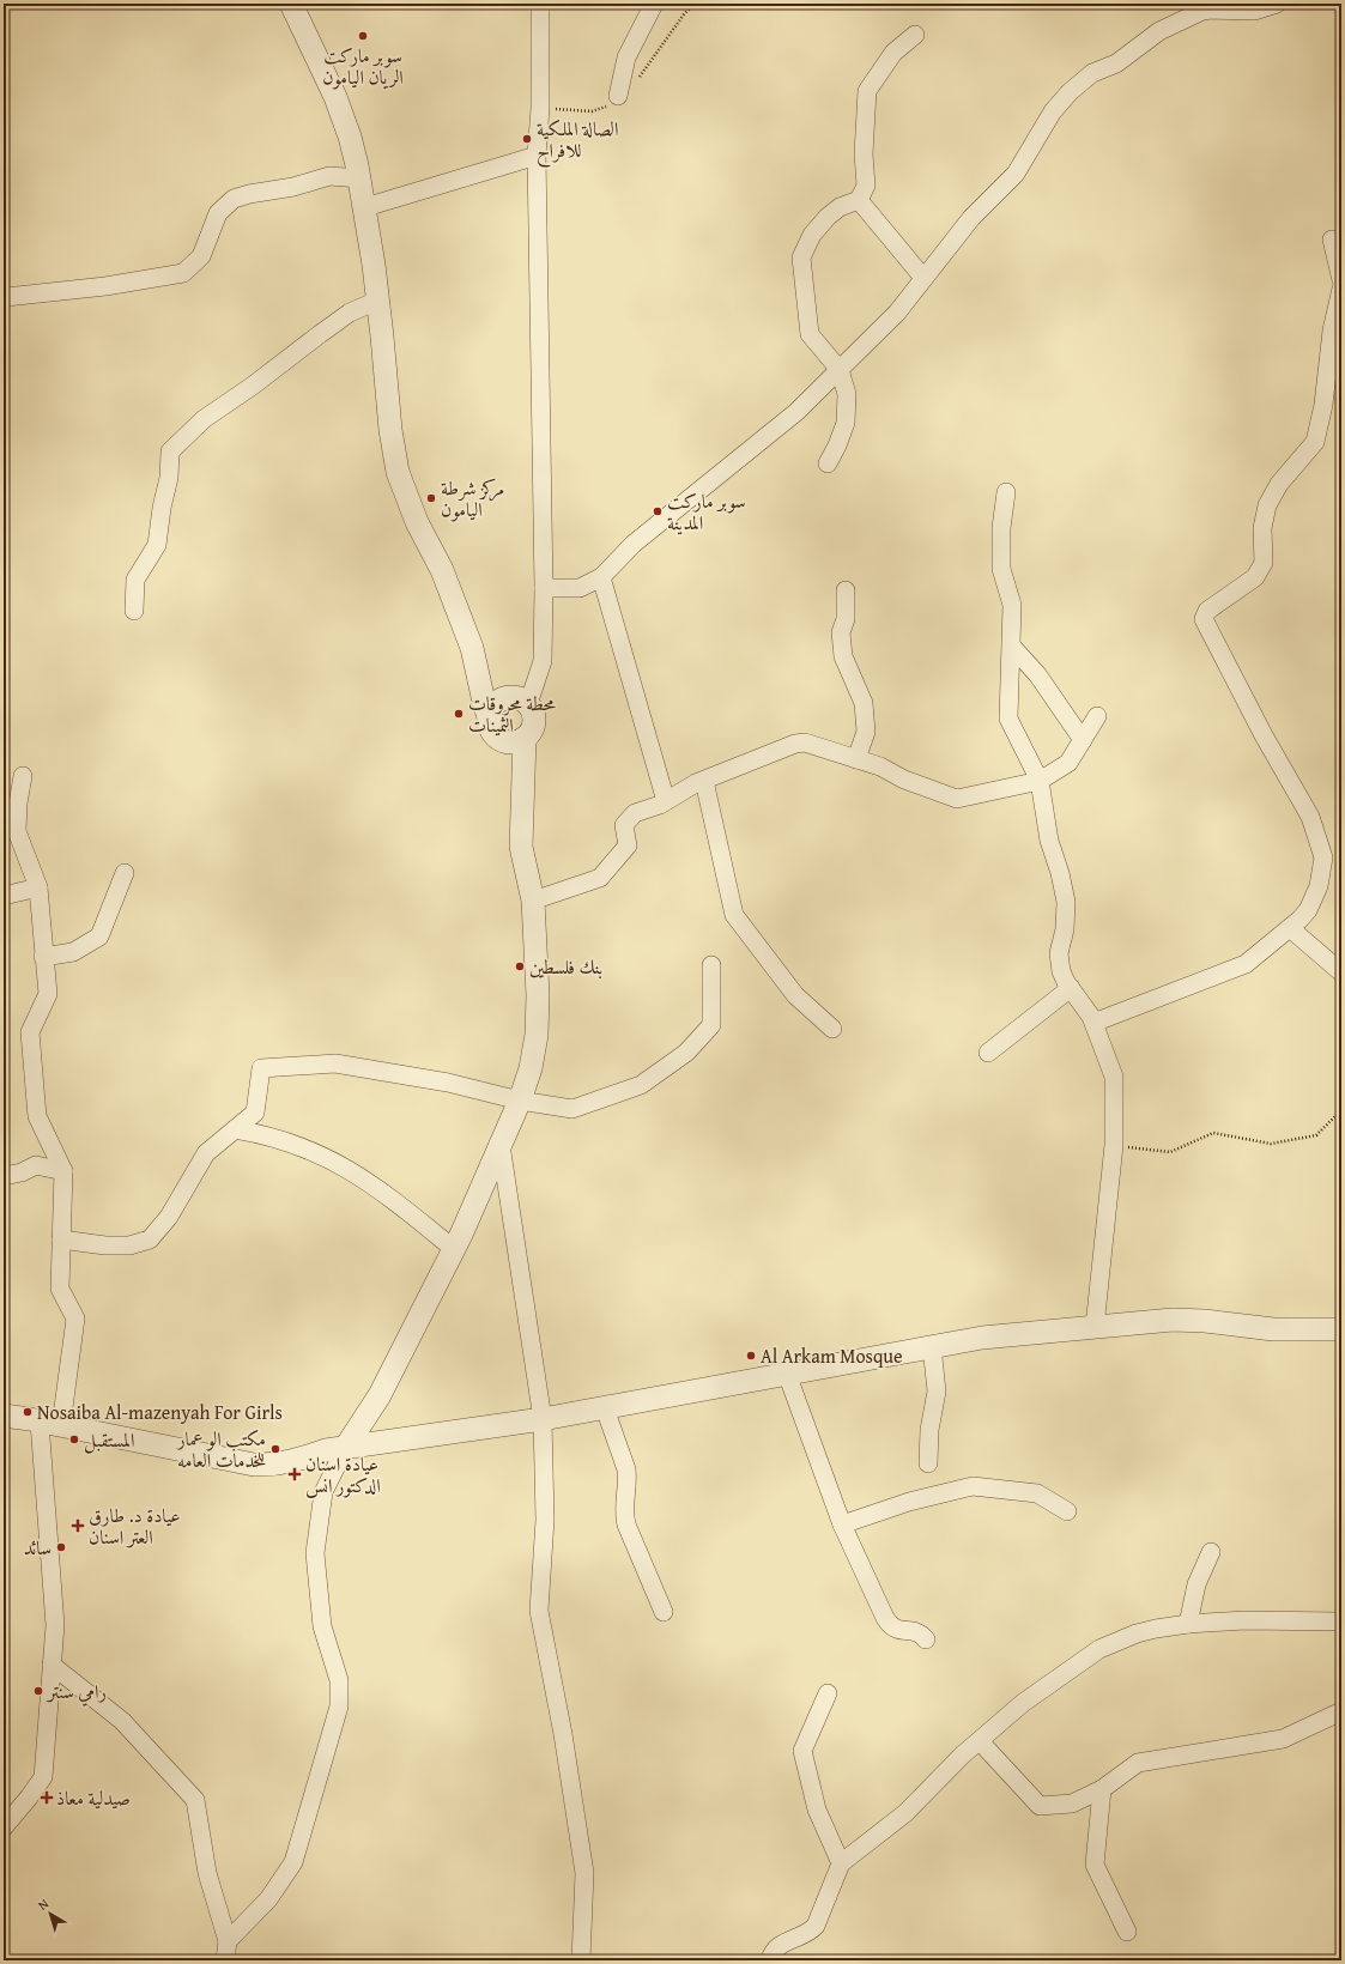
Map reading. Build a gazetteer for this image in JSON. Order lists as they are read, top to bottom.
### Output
{
  "places": {
    "other": [
      "سوبر ماركت الريان اليامون",
      "الصالة الملكية للافراح",
      "مركز شرطة اليامون",
      "سوبر ماركت المدينة",
      "محطة محروقات الثمينات",
      "بنك فلسطين",
      "Al Arkam Mosque",
      "Nosaiba Al-mazenyah For Girls",
      "المستقبل",
      "مكتب الو عمار للخدمات العامه",
      "سائد",
      "رامي سنتر"
    ],
    "health": ["عيادة اسنان الدكتور انس", "عيادة د. طارق العتر اسنان", "صيدلية معاذ"]
  },
  "north": "top left"
}
